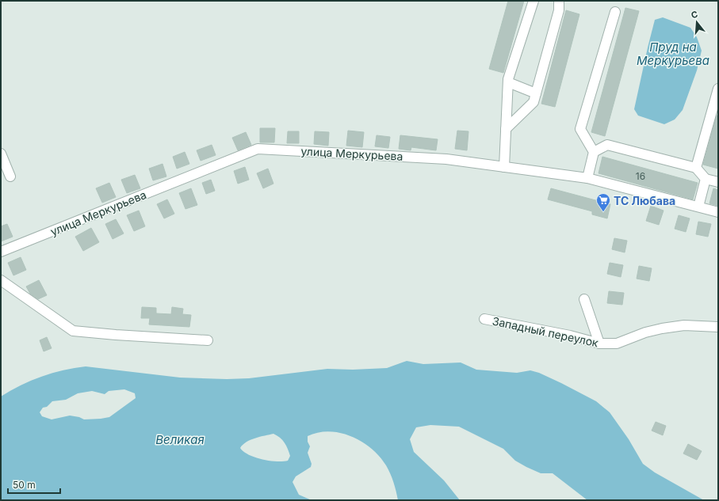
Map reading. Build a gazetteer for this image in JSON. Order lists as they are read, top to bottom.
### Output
{
  "streets": {
    "street": ["улица Меркурьева", "Западный переулок"]
  },
  "water": ["Пруд на Меркурьева", "Великая"],
  "places": {
    "supermarket": ["ТС Любава"]
  },
  "house_numbers": ["16"],
  "scale_bar": "50 m",
  "north": "top"
}
